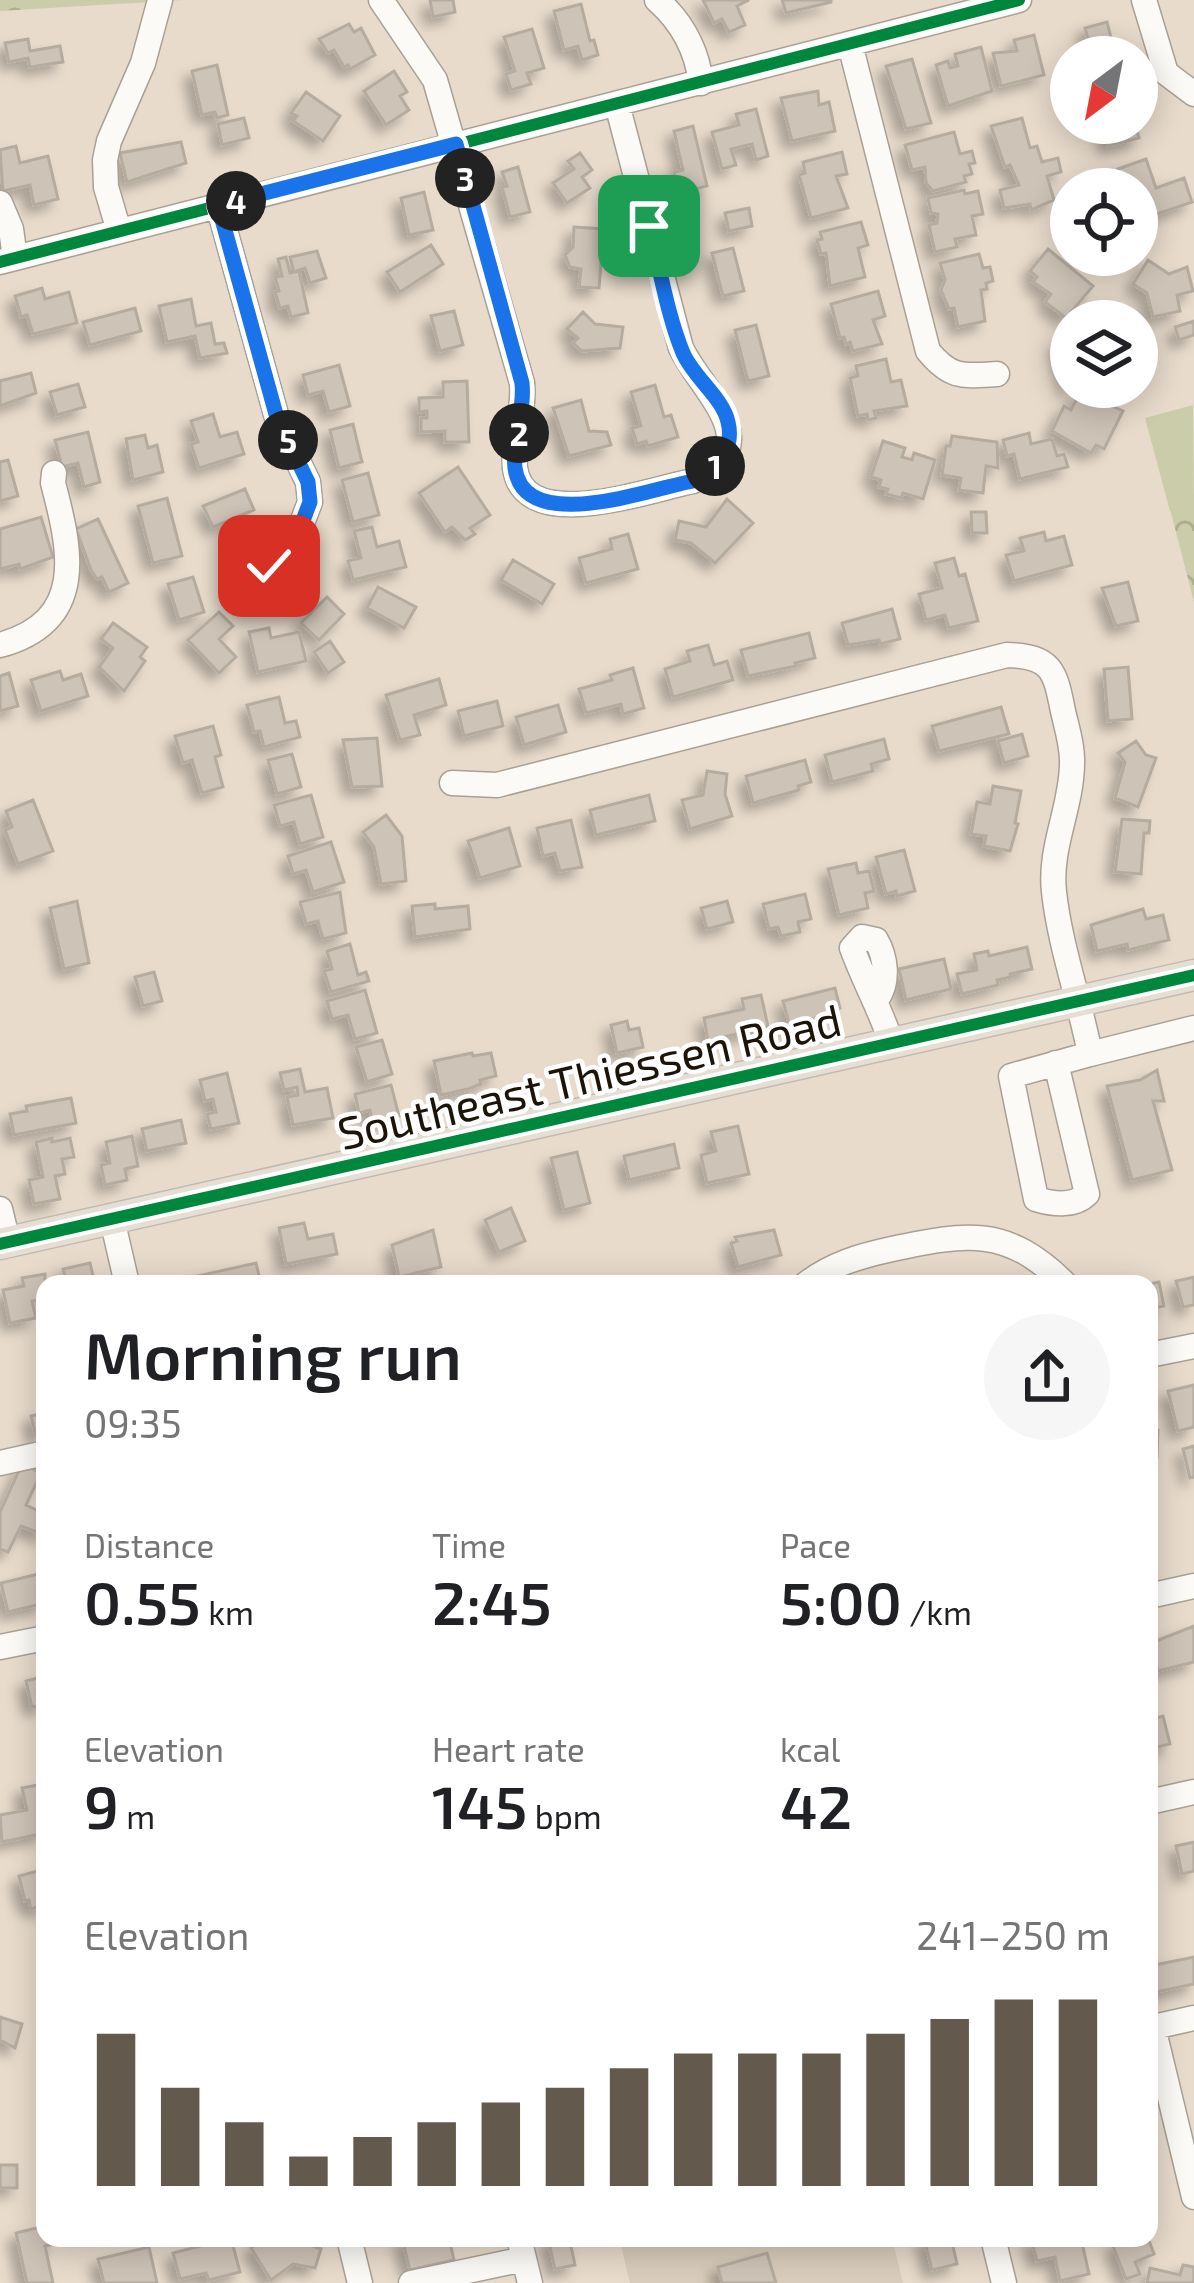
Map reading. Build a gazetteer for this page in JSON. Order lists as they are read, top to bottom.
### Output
{
  "streets": {
    "main road": ["Southeast Thiessen Road"]
  },
  "north": "bottom left",
  "page": {
    "pins": [
      "3",
      "4",
      "2",
      "5",
      "1"
    ],
    "heading": ["Morning run", "09:35"],
    "stats": [
      ["Distance", "0.55 km"],
      ["Time", "2:45"],
      ["Pace", "5:00 /km"],
      ["Elevation", "9 m"],
      ["Heart rate", "145 bpm"],
      ["kcal", "42"]
    ],
    "chart": ["Elevation", "241–250 m"]
  }
}
